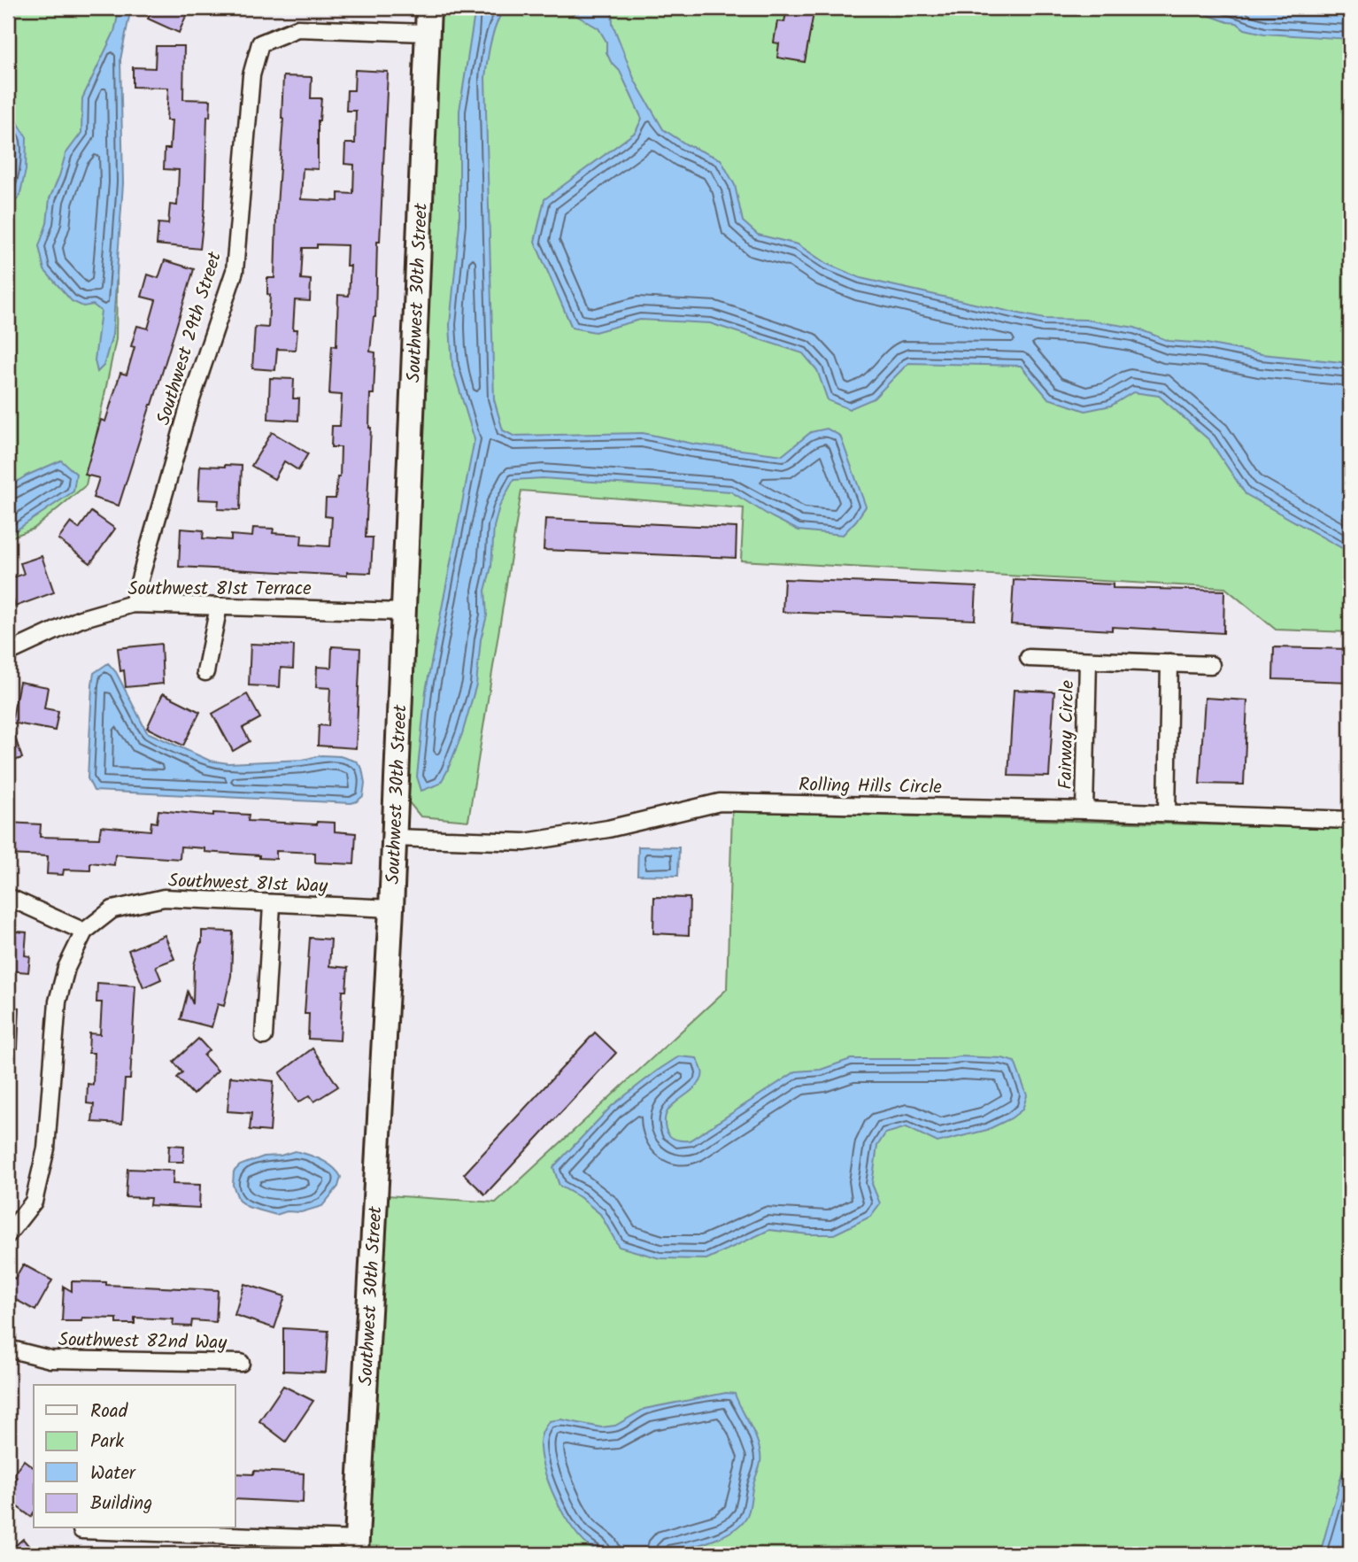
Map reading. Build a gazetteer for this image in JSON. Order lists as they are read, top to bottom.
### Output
{
  "streets": {
    "street": [
      "Southwest 30th Street",
      "Southwest 29th Street",
      "Southwest 81st Terrace",
      "Fairway Circle",
      "Rolling Hills Circle",
      "Southwest 81st Way",
      "Southwest 82nd Way"
    ]
  },
  "crossings": [
    ["Southwest 30th Street", "Southwest 29th Street"],
    ["Southwest 30th Street", "Southwest 81st Terrace"],
    ["Southwest 30th Street", "Rolling Hills Circle"],
    ["Southwest 30th Street", "Southwest 81st Way"],
    ["Southwest 29th Street", "Southwest 81st Terrace"],
    ["Fairway Circle", "Rolling Hills Circle"]
  ],
  "legend": [
    "Road",
    "Park",
    "Water",
    "Building"
  ]
}
